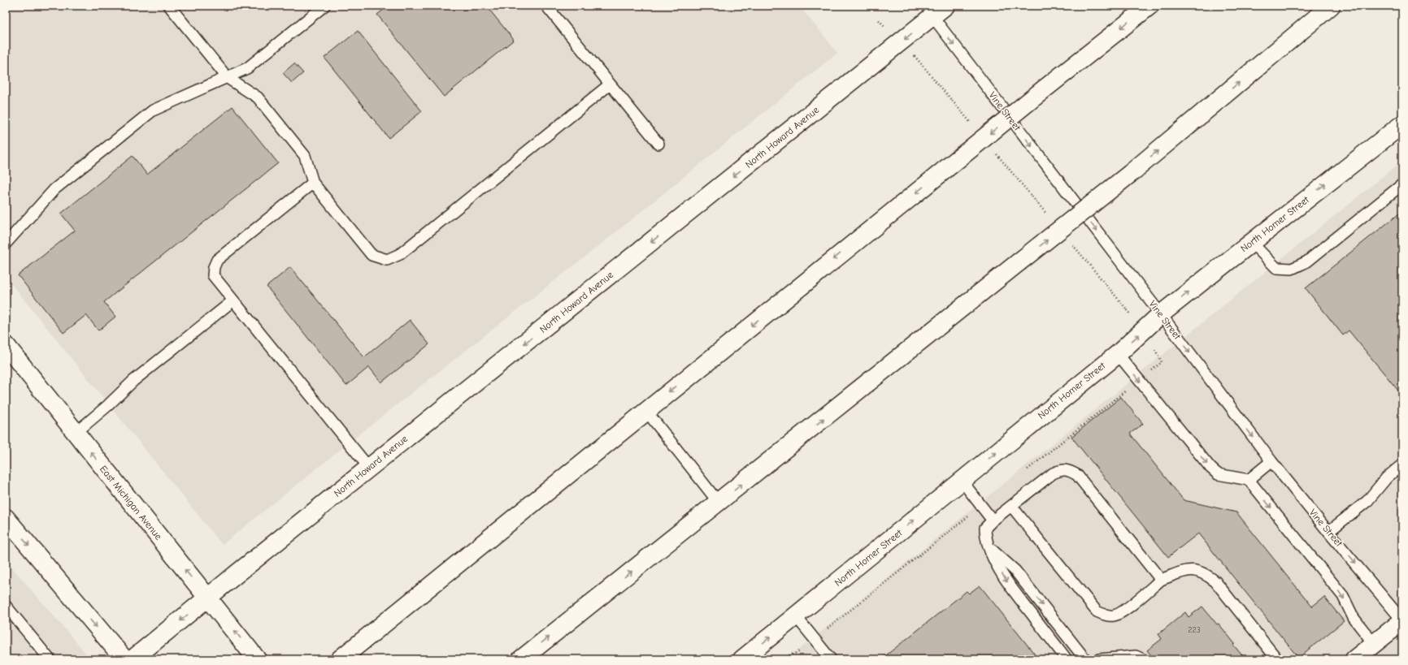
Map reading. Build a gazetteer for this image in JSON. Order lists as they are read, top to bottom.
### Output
{
  "streets": {
    "main road": ["North Howard Avenue", "North Homer Street", "East Michigan Avenue"],
    "lane": ["Vine Street"]
  },
  "crossings": [
    ["Vine Street", "North Howard Avenue"],
    ["Vine Street", "North Homer Street"],
    ["North Howard Avenue", "East Michigan Avenue"]
  ],
  "house_numbers": ["223"]
}
